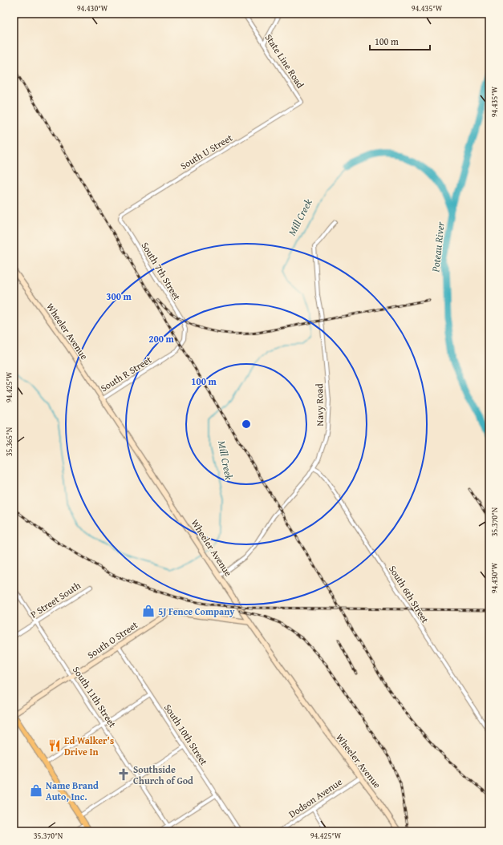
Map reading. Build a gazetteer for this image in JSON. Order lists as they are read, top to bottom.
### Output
{
  "streets": {
    "main road": ["Wheeler Avenue", "South O Street"],
    "street": [
      "State Line Road",
      "South U Street",
      "South 7th Street",
      "South R Street",
      "Navy Road",
      "South 6th Street",
      "P Street South",
      "South 11th Street",
      "South 10th Street",
      "Dodson Avenue"
    ]
  },
  "crossings": [
    ["State Line Road", "South U Street"],
    ["South U Street", "South 7th Street"],
    ["South 7th Street", "South R Street"],
    ["Wheeler Avenue", "South R Street"],
    ["Wheeler Avenue", "Navy Road"],
    ["Wheeler Avenue", "South O Street"],
    ["Wheeler Avenue", "Dodson Avenue"],
    ["Navy Road", "South 6th Street"],
    ["P Street South", "South 11th Street"],
    ["South O Street", "South 11th Street"],
    ["South O Street", "South 10th Street"]
  ],
  "water": ["Mill Creek", "Poteau River"],
  "places": {
    "shop": ["5J Fence Company", "Name Brand Auto, Inc."],
    "restaurant": ["Ed Walker's Drive In"],
    "church": ["Southside Church of God"]
  },
  "scale_bar": "100 m",
  "coordinates": [
    "94.430°W",
    "94.435°W",
    "94.425°W",
    "35.365°N",
    "35.370°N"
  ],
  "rings": ["300 m", "200 m", "100 m"]
}
